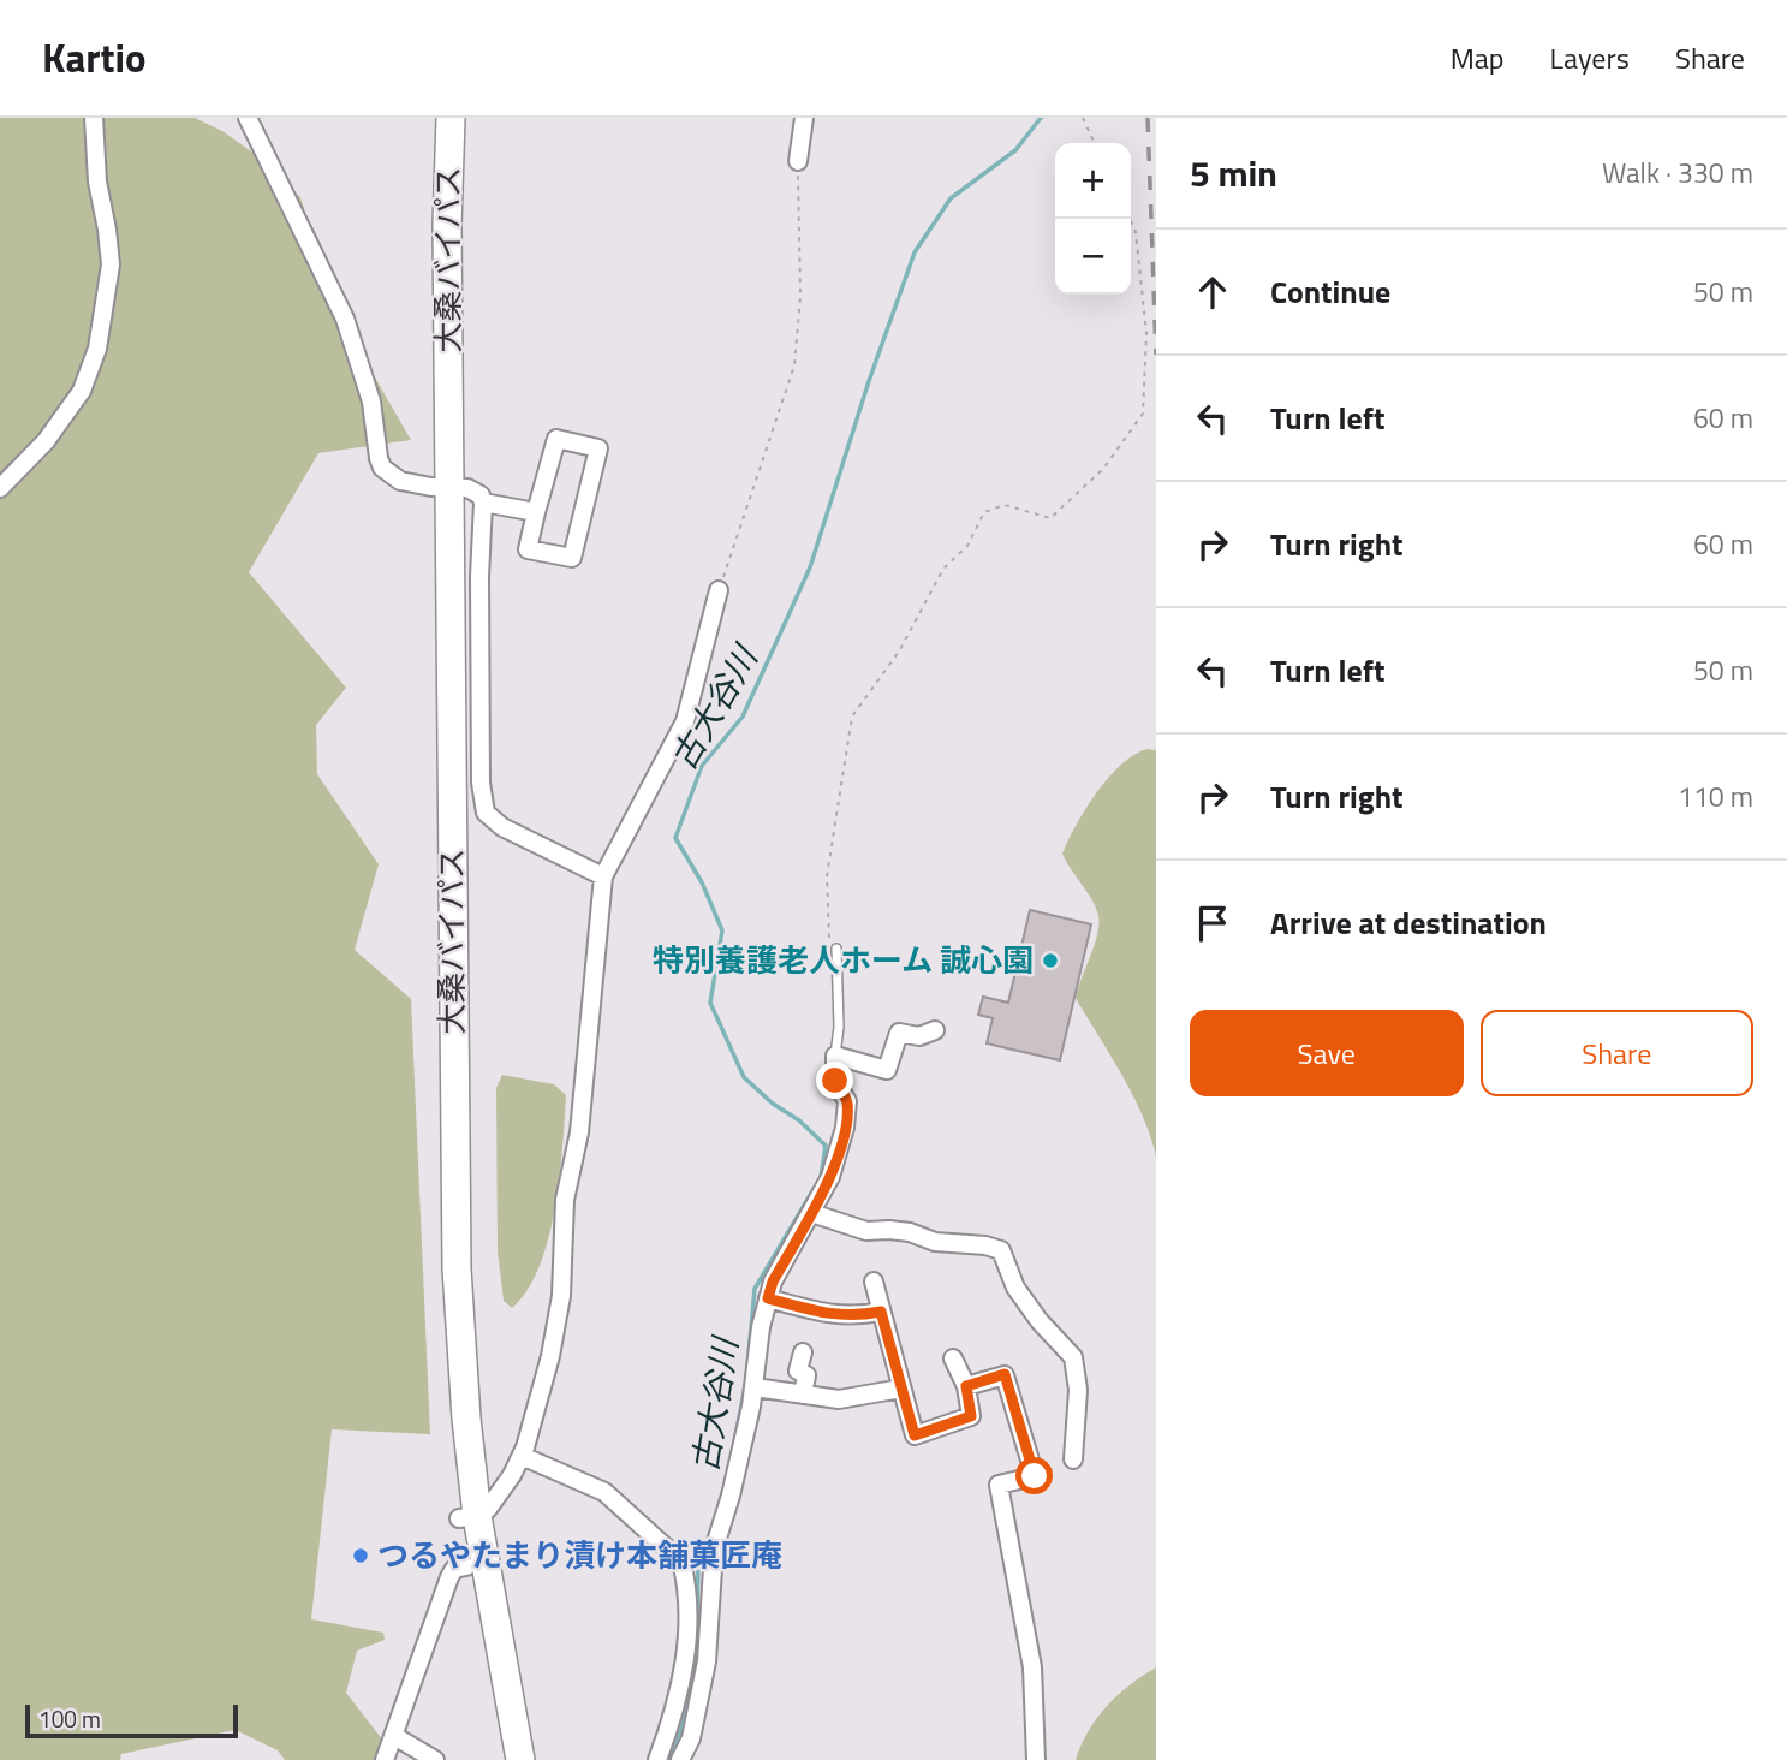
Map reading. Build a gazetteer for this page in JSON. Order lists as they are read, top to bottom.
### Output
{
  "streets": {
    "highway": ["大桑バイパス"]
  },
  "water": ["古大谷川"],
  "places": ["特別養護老人ホーム 誠心園", "つるやたまり漬け本舗菓匠庵"],
  "scale_bar": "100 m",
  "page": {
    "header": "Kartio",
    "nav": ["Map", "Layers", "Share"],
    "heading": ["5 min", "Walk · 330 m"],
    "map_buttons": ["+", "−"],
    "list": [
      ["Continue", "50 m"],
      ["Turn left", "60 m"],
      ["Turn right", "60 m"],
      ["Turn left", "50 m"],
      ["Turn right", "110 m"],
      "Arrive at destination"
    ],
    "buttons": ["Save", "Share"],
    "scale": "100 m"
  }
}
